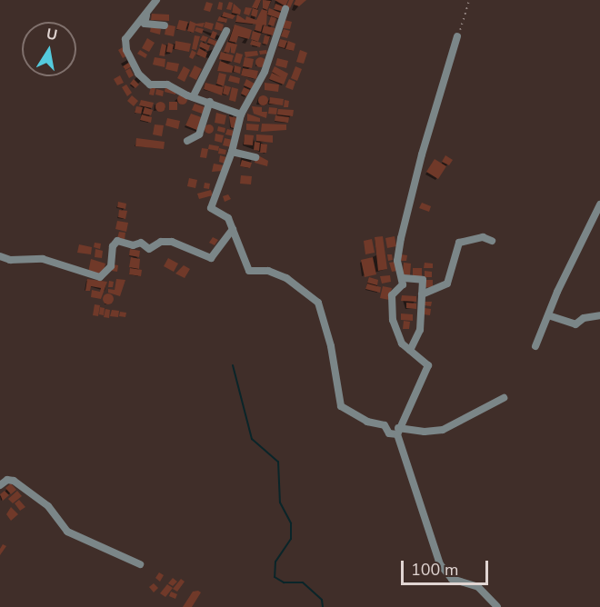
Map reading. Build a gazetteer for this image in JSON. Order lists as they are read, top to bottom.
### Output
{
  "scale_bar": "100 m",
  "north": "top"
}
